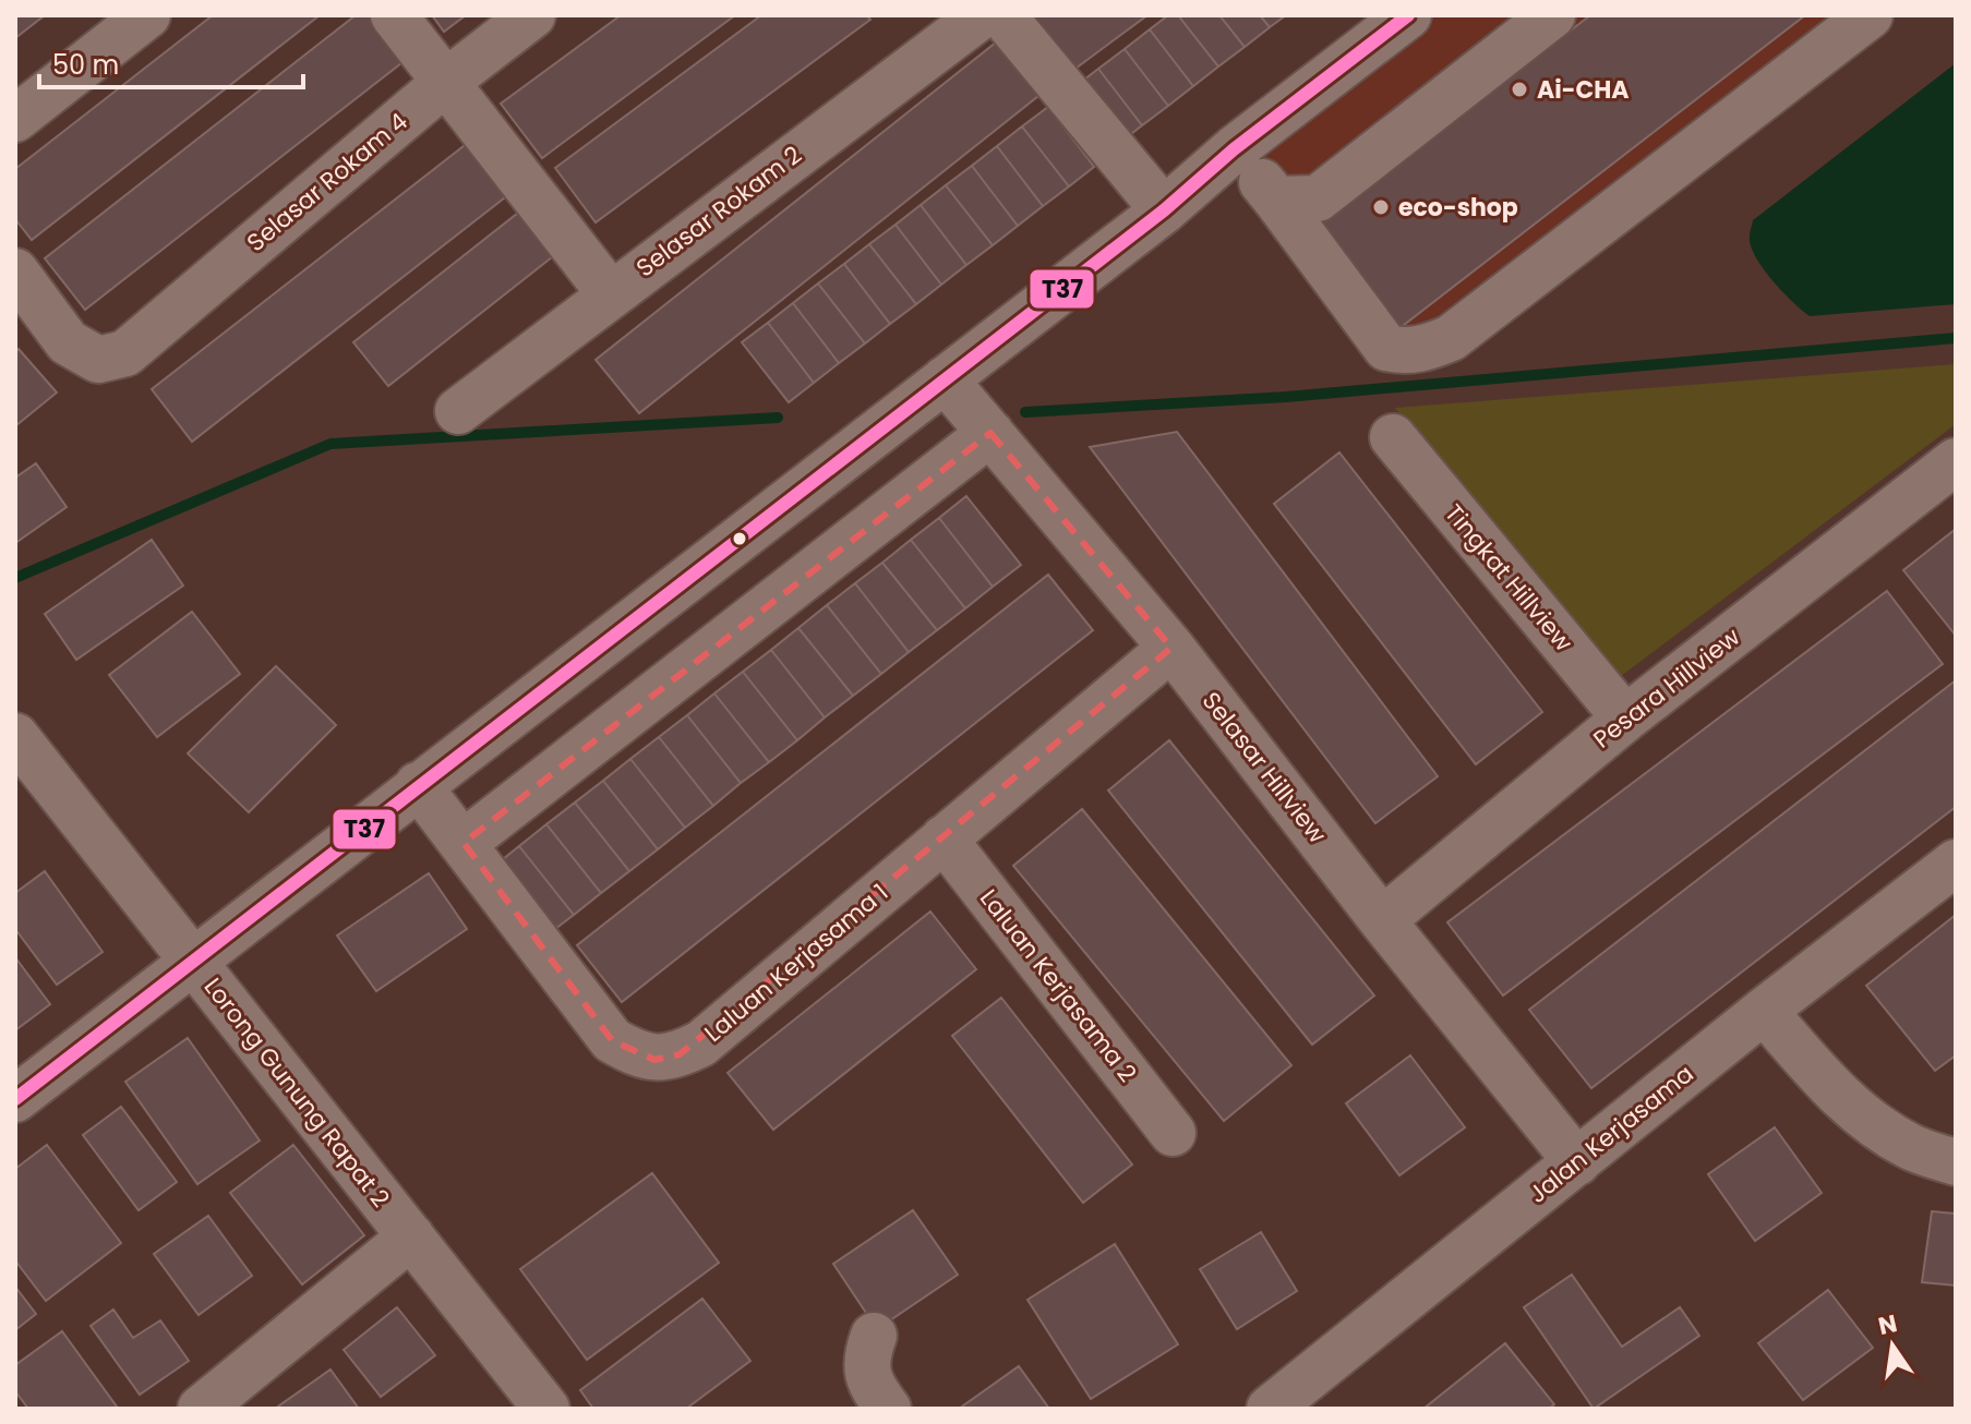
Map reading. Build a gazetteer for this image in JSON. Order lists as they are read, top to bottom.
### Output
{
  "streets": {
    "street": [
      "Selasar Rokam 4",
      "Selasar Rokam 2",
      "Tingkat Hillview",
      "Pesara Hillview",
      "Selasar Hillview",
      "Laluan Kerjasama 1",
      "Laluan Kerjasama 2",
      "Lorong Gunung Rapat 2",
      "Jalan Kerjasama"
    ]
  },
  "crossings": [
    ["Tingkat Hillview", "Pesara Hillview"],
    ["Pesara Hillview", "Selasar Hillview"],
    ["Selasar Hillview", "Laluan Kerjasama 1"],
    ["Selasar Hillview", "Jalan Kerjasama"],
    ["Laluan Kerjasama 1", "Laluan Kerjasama 2"]
  ],
  "places": ["Ai-CHA", "eco-shop"],
  "lines": ["transit line T37"],
  "scale_bar": "50 m",
  "north": "top"
}
